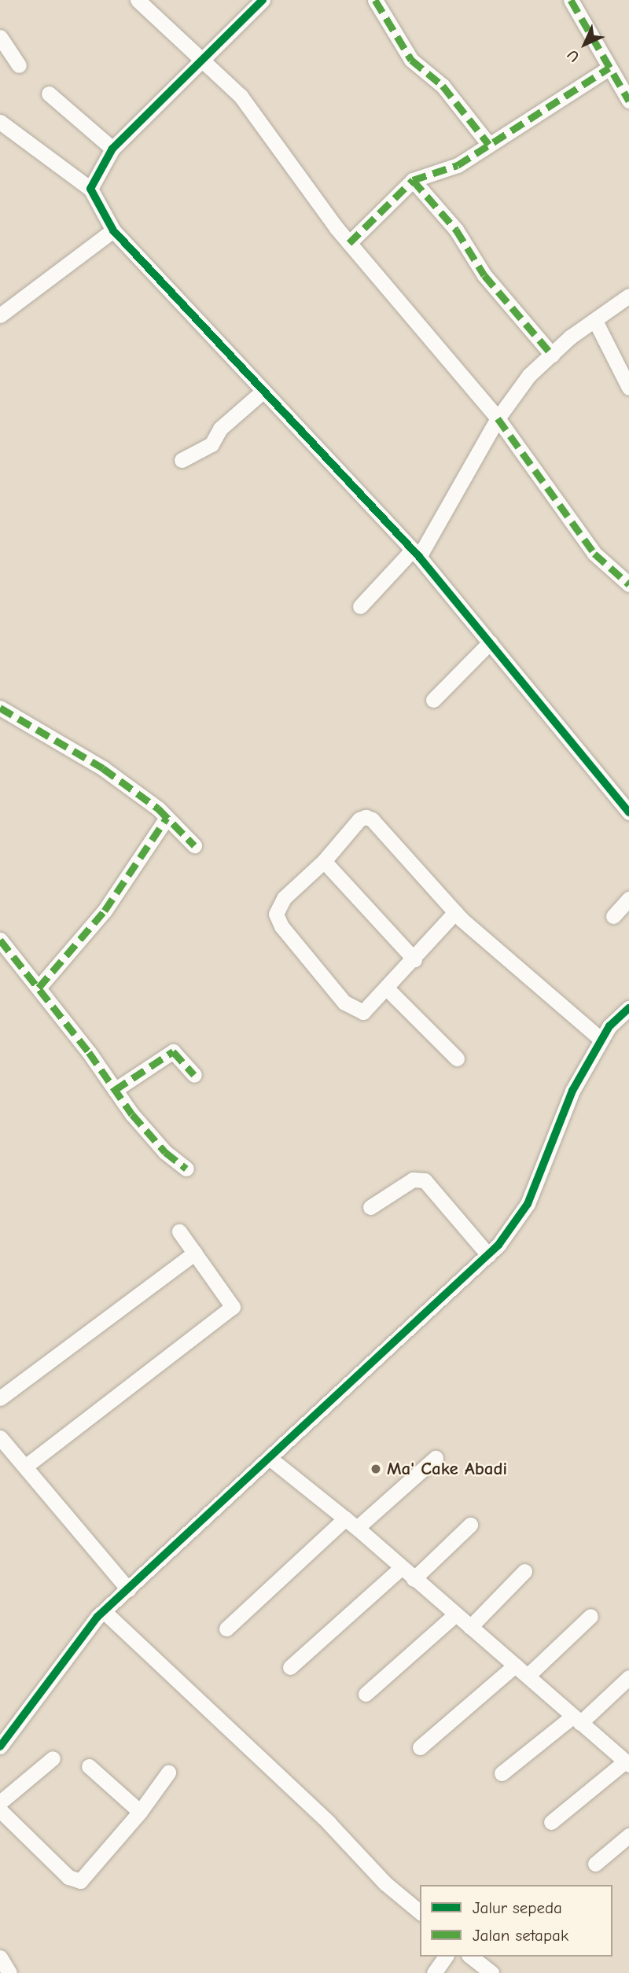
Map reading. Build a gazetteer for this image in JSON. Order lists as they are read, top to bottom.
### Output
{
  "places": ["Ma' Cake Abadi"],
  "legend": ["Jalur sepeda", "Jalan setapak"],
  "north": "bottom left"
}
